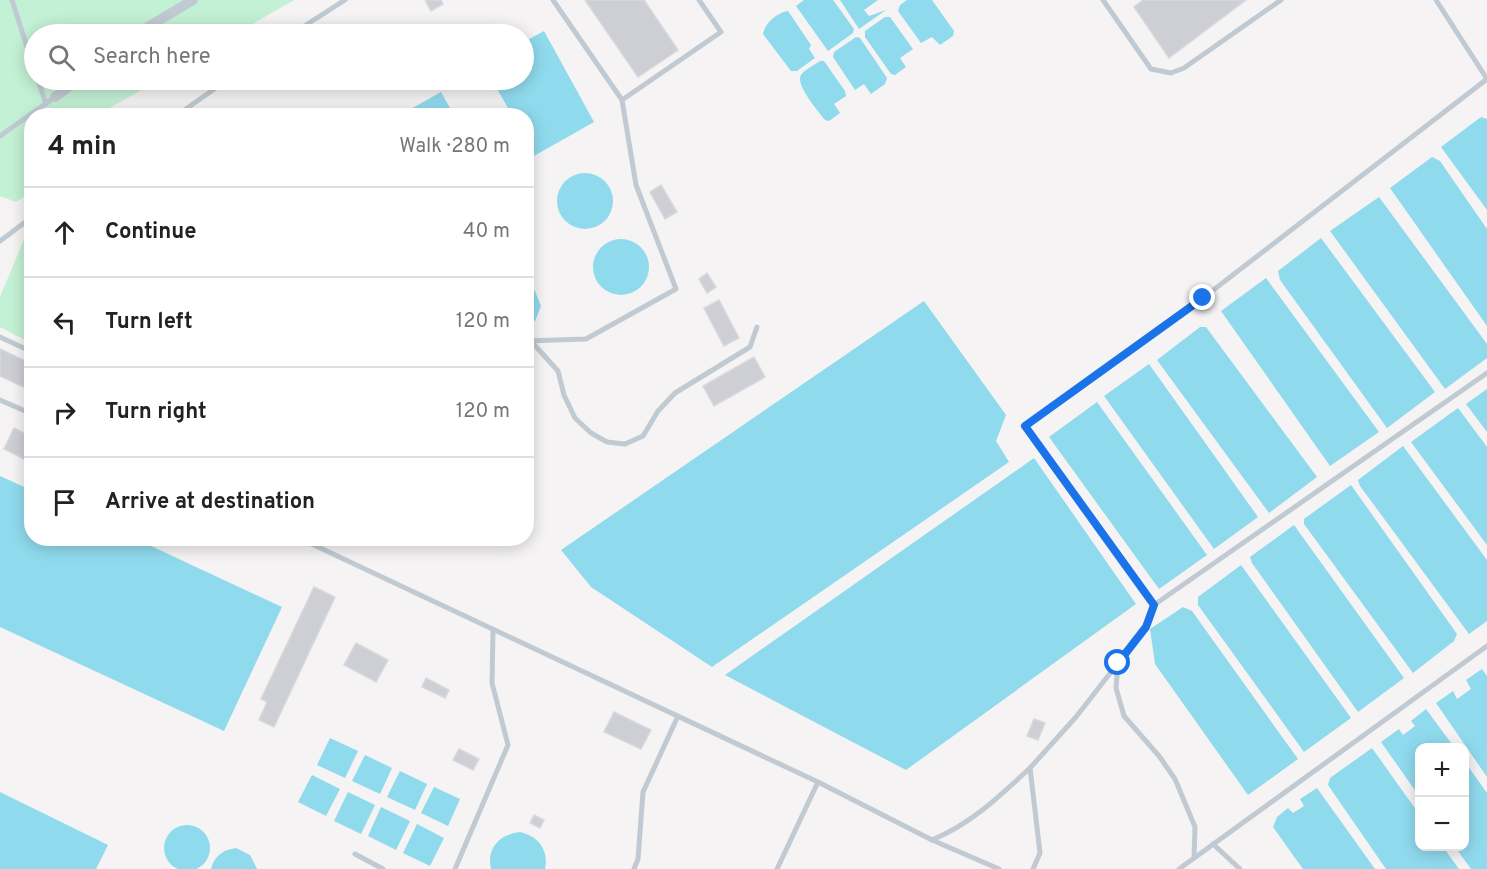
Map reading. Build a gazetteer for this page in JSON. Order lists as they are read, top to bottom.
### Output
{
  "page": {
    "search": "Search here",
    "heading": ["4 min", "Walk · 280 m"],
    "list": [
      ["Continue", "40 m"],
      ["Turn left", "120 m"],
      ["Turn right", "120 m"],
      "Arrive at destination"
    ],
    "map_buttons": ["+", "−"]
  }
}
